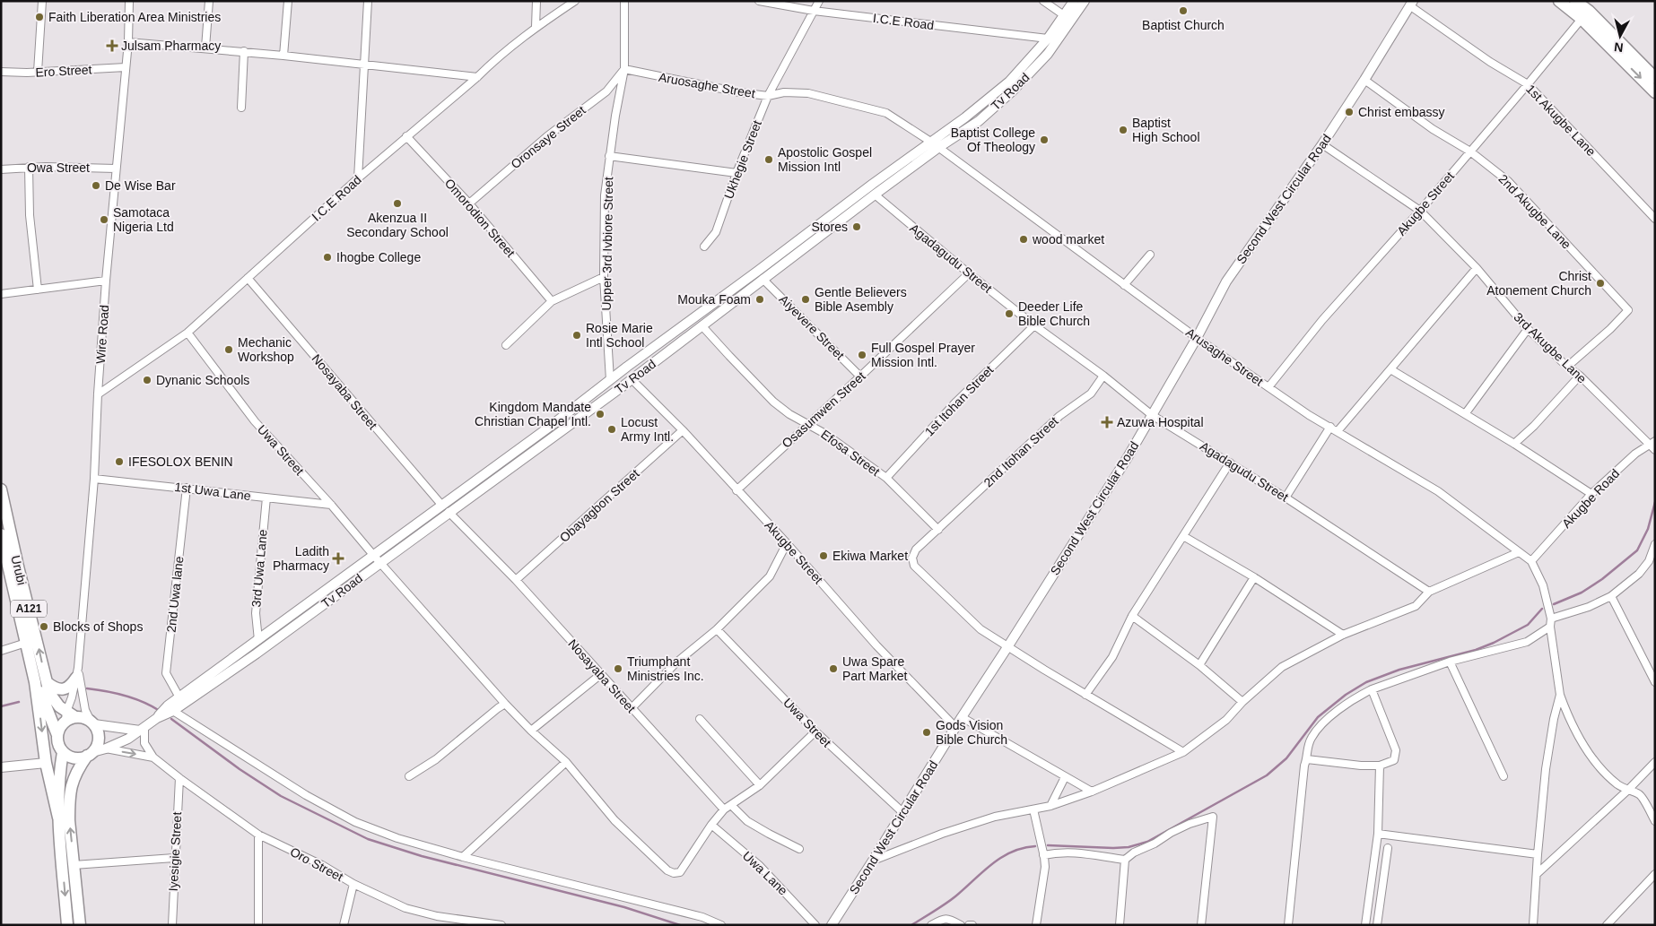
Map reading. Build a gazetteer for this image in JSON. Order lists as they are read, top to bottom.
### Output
{
  "streets": {
    "main road": ["Urubi", "A121"],
    "street": [
      "I.C.E Road",
      "Ero Street",
      "Aruosaghe Street",
      "Tv Road",
      "1st Akugbe Lane",
      "Oronsaye Street",
      "Ukhegie Street",
      "Owa Street",
      "Second West Circular Road",
      "Akugbe Street",
      "2nd Akugbe Lane",
      "Omorodion Street",
      "Upper 3rd Ivbiore Street",
      "Agadagudu Street",
      "Aiyevere Street",
      "Wire Road",
      "3rd Akugbe Lane",
      "Arusaghe Street",
      "Nosayaba Street",
      "1st Itohan Street",
      "Osasumwen Street",
      "Uwa Street",
      "2nd Itohan Street",
      "Efosa Street",
      "1st Uwa Lane",
      "Akugbe Road",
      "Obayagbon Street",
      "3rd Uwa Lane",
      "2nd Uwa lane",
      "Iyesigie Street",
      "Oro Street",
      "Uwa Lane"
    ]
  },
  "crossings": [
    ["I.C.E Road", "Tv Road"],
    ["I.C.E Road", "Ukhegie Street"],
    ["I.C.E Road", "Omorodion Street"],
    ["I.C.E Road", "Wire Road"],
    ["I.C.E Road", "Nosayaba Street"],
    ["I.C.E Road", "Uwa Street"],
    ["Ero Street", "Wire Road"],
    ["Aruosaghe Street", "Tv Road"],
    ["Aruosaghe Street", "Oronsaye Street"],
    ["Aruosaghe Street", "Ukhegie Street"],
    ["Aruosaghe Street", "Upper 3rd Ivbiore Street"],
    ["Aruosaghe Street", "Arusaghe Street"],
    ["Tv Road", "Akugbe Street"],
    ["Tv Road", "Upper 3rd Ivbiore Street"],
    ["Tv Road", "Agadagudu Street"],
    ["Tv Road", "Aiyevere Street"],
    ["Tv Road", "Wire Road"],
    ["Tv Road", "Arusaghe Street"],
    ["Tv Road", "Nosayaba Street"],
    ["Tv Road", "Uwa Street"],
    ["Tv Road", "Efosa Street"],
    ["Tv Road", "3rd Uwa Lane"],
    ["Tv Road", "Urubi"],
    ["Tv Road", "2nd Uwa lane"],
    ["Tv Road", "A121"],
    ["Tv Road", "Iyesigie Street"],
    ["Tv Road", "Oro Street"],
    ["1st Akugbe Lane", "Second West Circular Road"],
    ["1st Akugbe Lane", "Akugbe Street"],
    ["Oronsaye Street", "Omorodion Street"],
    ["Oronsaye Street", "Upper 3rd Ivbiore Street"],
    ["Owa Street", "Wire Road"],
    ["Second West Circular Road", "Akugbe Street"],
    ["Second West Circular Road", "2nd Akugbe Lane"],
    ["Second West Circular Road", "Agadagudu Street"],
    ["Second West Circular Road", "3rd Akugbe Lane"],
    ["Second West Circular Road", "Arusaghe Street"],
    ["Second West Circular Road", "Uwa Street"],
    ["Second West Circular Road", "2nd Itohan Street"],
    ["Akugbe Street", "2nd Akugbe Lane"],
    ["Akugbe Street", "3rd Akugbe Lane"],
    ["Akugbe Street", "Arusaghe Street"],
    ["Akugbe Street", "Osasumwen Street"],
    ["Akugbe Street", "Obayagbon Street"],
    ["2nd Akugbe Lane", "3rd Akugbe Lane"],
    ["Agadagudu Street", "1st Itohan Street"],
    ["Agadagudu Street", "Osasumwen Street"],
    ["Agadagudu Street", "2nd Itohan Street"],
    ["Aiyevere Street", "Osasumwen Street"],
    ["Wire Road", "1st Uwa Lane"],
    ["Wire Road", "Urubi"],
    ["Wire Road", "A121"],
    ["3rd Akugbe Lane", "Akugbe Road"],
    ["Arusaghe Street", "Akugbe Road"],
    ["Nosayaba Street", "Obayagbon Street"],
    ["1st Itohan Street", "Efosa Street"],
    ["Osasumwen Street", "Efosa Street"],
    ["Uwa Street", "1st Uwa Lane"],
    ["Uwa Street", "Uwa Lane"],
    ["2nd Itohan Street", "Efosa Street"],
    ["1st Uwa Lane", "3rd Uwa Lane"],
    ["1st Uwa Lane", "2nd Uwa lane"],
    ["Urubi", "A121"],
    ["Iyesigie Street", "Oro Street"]
  ],
  "places": {
    "other": [
      "Baptist Church",
      "Faith Liberation Area Ministries",
      "Christ embassy",
      "Baptist High School",
      "Baptist College Of Theology",
      "Apostolic Gospel Mission Intl",
      "De Wise Bar",
      "Akenzua II Secondary School",
      "Samotaca Nigeria Ltd",
      "Stores",
      "wood market",
      "Ihogbe College",
      "Christ Atonement Church",
      "Mouka Foam",
      "Gentle Believers Bible Asembly",
      "Deeder Life Bible Church",
      "Rosie Marie Intl School",
      "Mechanic Workshop",
      "Full Gospel Prayer Mission Intl.",
      "Dynanic Schools",
      "Kingdom Mandate Christian Chapel Intl.",
      "Locust Army Intl.",
      "IFESOLOX BENIN",
      "Ekiwa Market",
      "Blocks of Shops",
      "Triumphant Ministries Inc.",
      "Uwa Spare Part Market",
      "Gods Vision Bible Church"
    ],
    "health": ["Julsam Pharmacy", "Azuwa Hospital", "Ladith Pharmacy"]
  },
  "north": "bottom"
}
